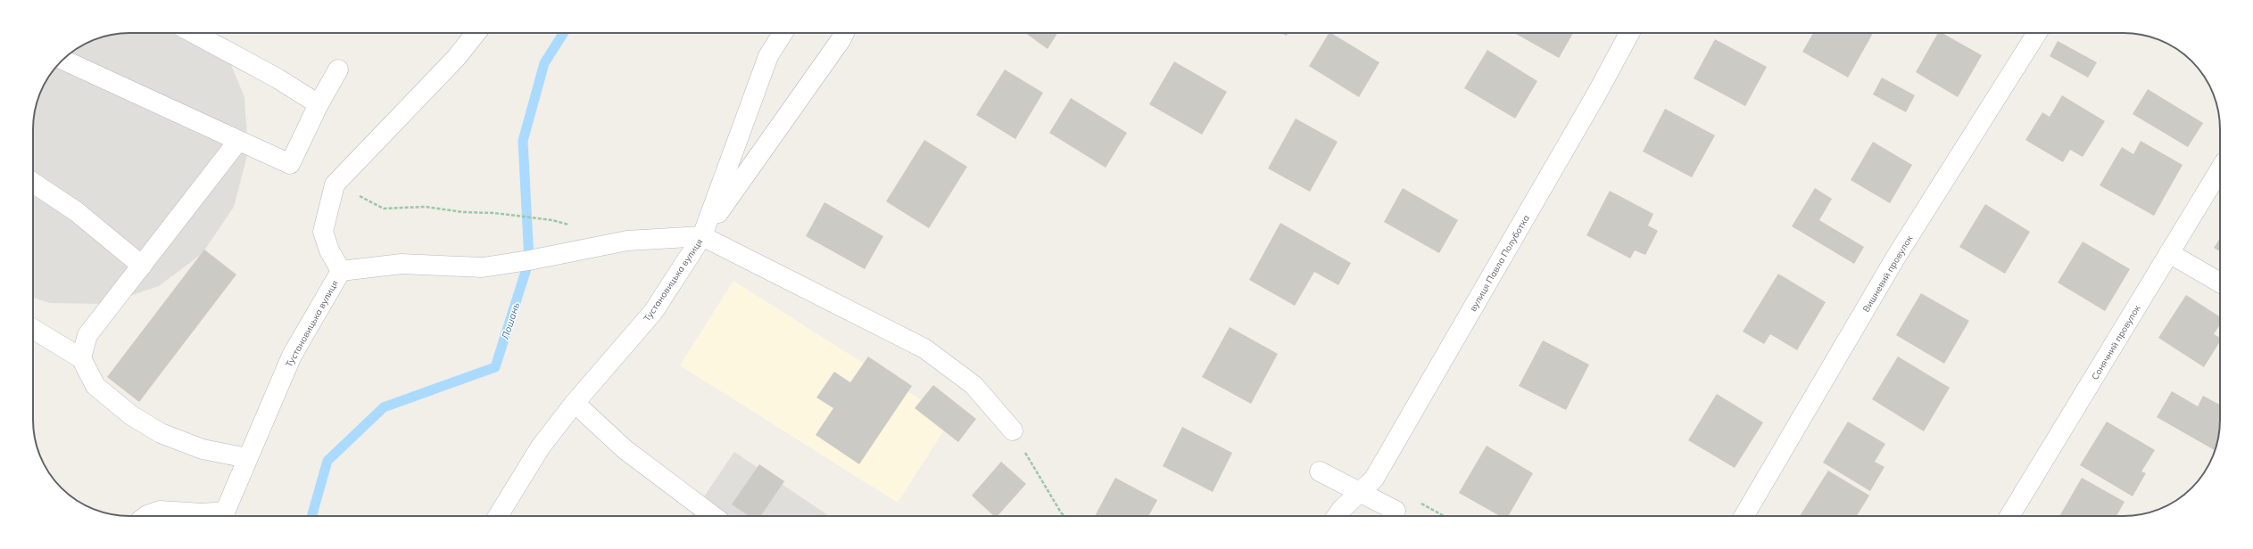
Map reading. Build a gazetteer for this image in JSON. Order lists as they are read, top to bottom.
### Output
{
  "streets": {
    "street": [
      "вулиця Павла Полуботка",
      "Вишневий провулок",
      "Тустановицька вулиця",
      "Сонячний провулок"
    ]
  },
  "water": ["Лошань"]
}
